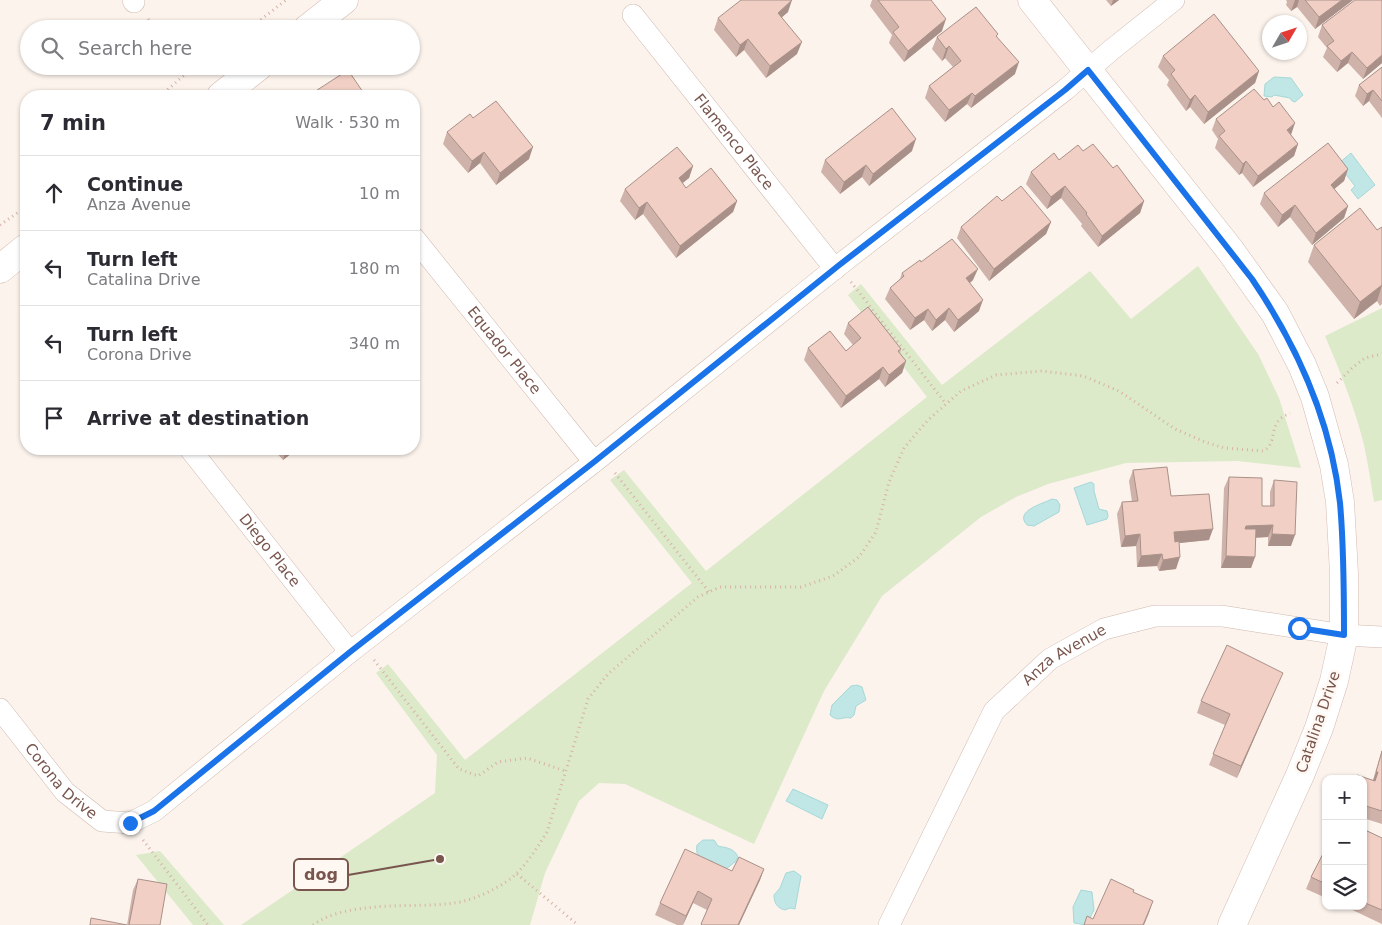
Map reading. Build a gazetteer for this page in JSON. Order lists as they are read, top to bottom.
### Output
{
  "streets": {
    "street": [
      "Flamenco Place",
      "Equador Place",
      "Diego Place",
      "Anza Avenue",
      "Catalina Drive",
      "Corona Drive"
    ]
  },
  "crossings": [
    ["Anza Avenue", "Catalina Drive"]
  ],
  "places": ["dog"],
  "north": "top right",
  "page": {
    "search": "Search here",
    "heading": ["7 min", "Walk · 530 m"],
    "list": [
      ["Continue", "Anza Avenue", "10 m"],
      ["Turn left", "Catalina Drive", "180 m"],
      ["Turn left", "Corona Drive", "340 m"],
      "Arrive at destination"
    ],
    "map_buttons": ["+", "−"]
  }
}
